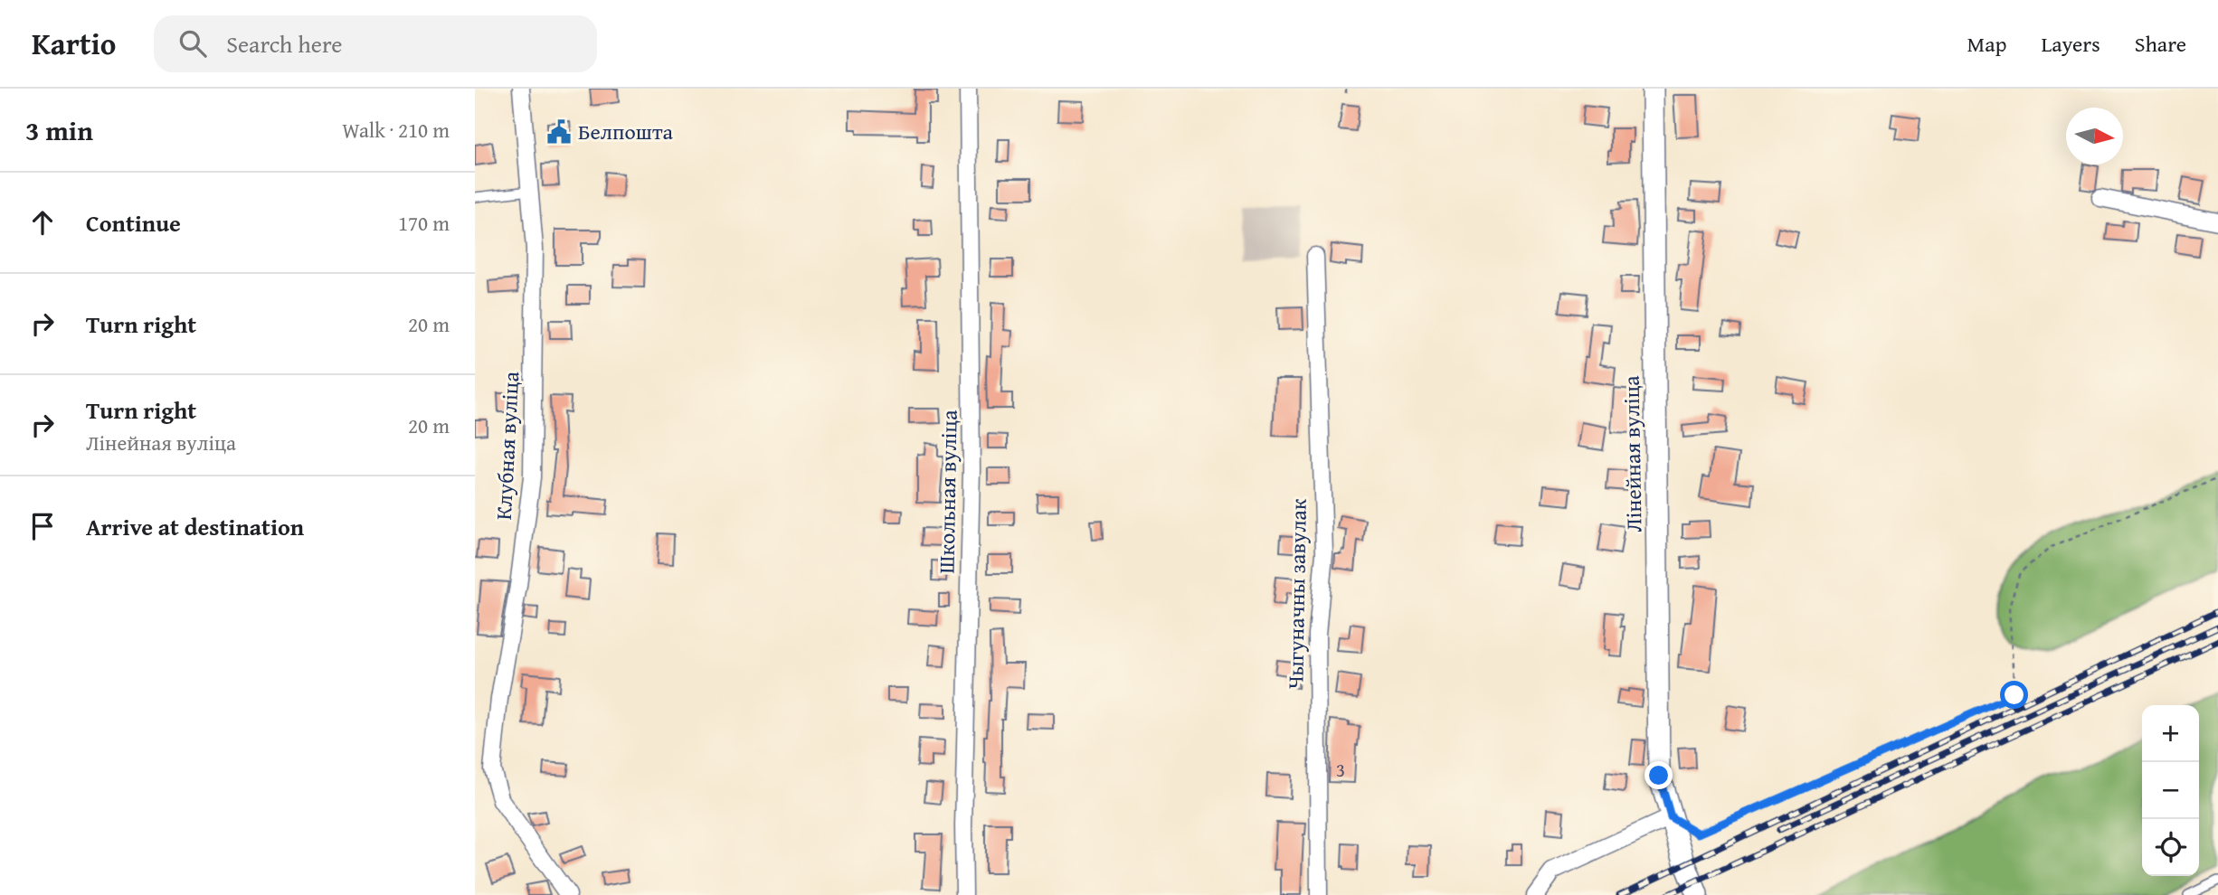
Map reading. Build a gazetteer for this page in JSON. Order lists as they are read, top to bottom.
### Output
{
  "streets": {
    "street": [
      "Клубная вуліца",
      "Лінейная вуліца",
      "Школьная вуліца",
      "Чыгуначны завулак"
    ]
  },
  "places": {
    "public building": ["Белпошта"]
  },
  "house_numbers": ["3"],
  "north": "right",
  "page": {
    "header": "Kartio",
    "search": "Search here",
    "nav": ["Map", "Layers", "Share"],
    "heading": ["3 min", "Walk · 210 m"],
    "list": [
      ["Continue", "170 m"],
      ["Turn right", "20 m"],
      ["Turn right", "Лінейная вуліца", "20 m"],
      "Arrive at destination"
    ],
    "map_buttons": ["+", "−"]
  }
}
